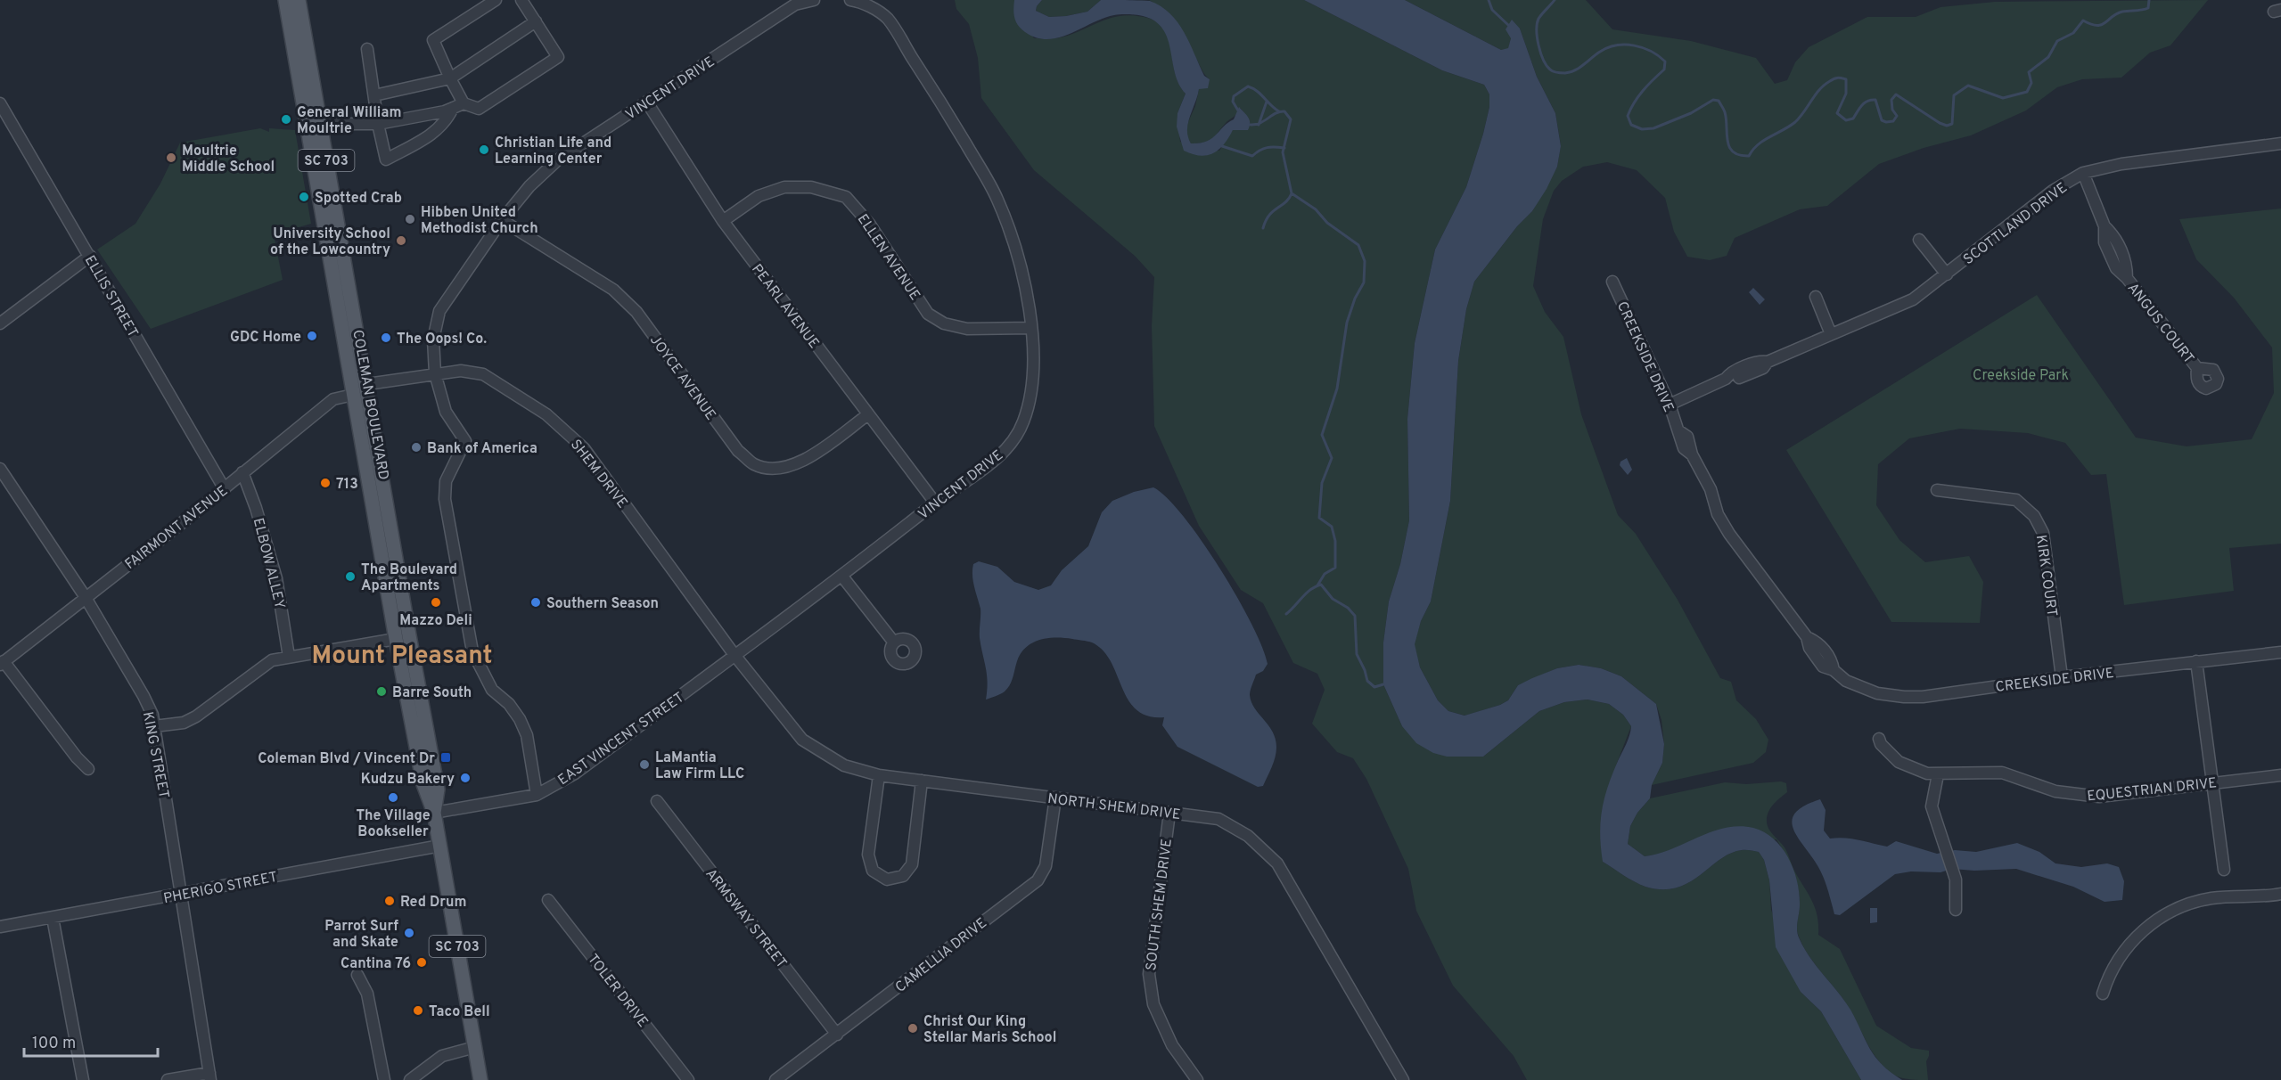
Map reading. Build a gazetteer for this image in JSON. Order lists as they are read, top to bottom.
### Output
{
  "streets": {
    "main road": ["SC 703", "COLEMAN BOULEVARD"],
    "street": [
      "VINCENT DRIVE",
      "SCOTTLAND DRIVE",
      "ELLEN AVENUE",
      "ELLIS STREET",
      "PEARL AVENUE",
      "ANGUS COURT",
      "CREEKSIDE DRIVE",
      "JOYCE AVENUE",
      "SHEM DRIVE",
      "FAIRMONT AVENUE",
      "ELBOW ALLEY",
      "KIRK COURT",
      "EAST VINCENT STREET",
      "KING STREET",
      "EQUESTRIAN DRIVE",
      "NORTH SHEM DRIVE",
      "PHERIGO STREET",
      "SOUTH SHEM DRIVE",
      "ARMSWAY STREET",
      "CAMELLIA DRIVE",
      "TOLER DRIVE"
    ]
  },
  "crossings": [
    ["VINCENT DRIVE", "ELLEN AVENUE"],
    ["VINCENT DRIVE", "PEARL AVENUE"],
    ["VINCENT DRIVE", "JOYCE AVENUE"],
    ["VINCENT DRIVE", "SHEM DRIVE"],
    ["VINCENT DRIVE", "EAST VINCENT STREET"],
    ["VINCENT DRIVE", "NORTH SHEM DRIVE"],
    ["SCOTTLAND DRIVE", "ANGUS COURT"],
    ["SCOTTLAND DRIVE", "CREEKSIDE DRIVE"],
    ["ELLEN AVENUE", "PEARL AVENUE"],
    ["ELLIS STREET", "FAIRMONT AVENUE"],
    ["PEARL AVENUE", "JOYCE AVENUE"],
    ["CREEKSIDE DRIVE", "KIRK COURT"],
    ["COLEMAN BOULEVARD", "SHEM DRIVE"],
    ["COLEMAN BOULEVARD", "FAIRMONT AVENUE"],
    ["COLEMAN BOULEVARD", "EAST VINCENT STREET"],
    ["COLEMAN BOULEVARD", "PHERIGO STREET"],
    ["SHEM DRIVE", "FAIRMONT AVENUE"],
    ["SHEM DRIVE", "EAST VINCENT STREET"],
    ["SHEM DRIVE", "NORTH SHEM DRIVE"],
    ["FAIRMONT AVENUE", "ELBOW ALLEY"],
    ["FAIRMONT AVENUE", "KING STREET"],
    ["EAST VINCENT STREET", "NORTH SHEM DRIVE"],
    ["KING STREET", "PHERIGO STREET"],
    ["NORTH SHEM DRIVE", "SOUTH SHEM DRIVE"],
    ["NORTH SHEM DRIVE", "CAMELLIA DRIVE"],
    ["ARMSWAY STREET", "CAMELLIA DRIVE"]
  ],
  "districts": ["Mount Pleasant"],
  "parks": ["Creekside Park"],
  "places": {
    "other": [
      "General William Moultrie",
      "Christian Life and Learning Center",
      "Moultrie Middle School",
      "Spotted Crab",
      "Hibben United Methodist Church",
      "University School of the Lowcountry",
      "GDC Home",
      "The Oops! Co.",
      "Bank of America",
      "713",
      "The Boulevard Apartments",
      "Mazzo Deli",
      "Southern Season",
      "Barre South",
      "LaMantia Law Firm LLC",
      "Kudzu Bakery",
      "The Village Bookseller",
      "Red Drum",
      "Parrot Surf and Skate",
      "Cantina 76",
      "Taco Bell",
      "Christ Our King Stellar Maris School"
    ],
    "transit": ["Coleman Blvd / Vincent Dr"]
  },
  "scale_bar": "100 m"
}
